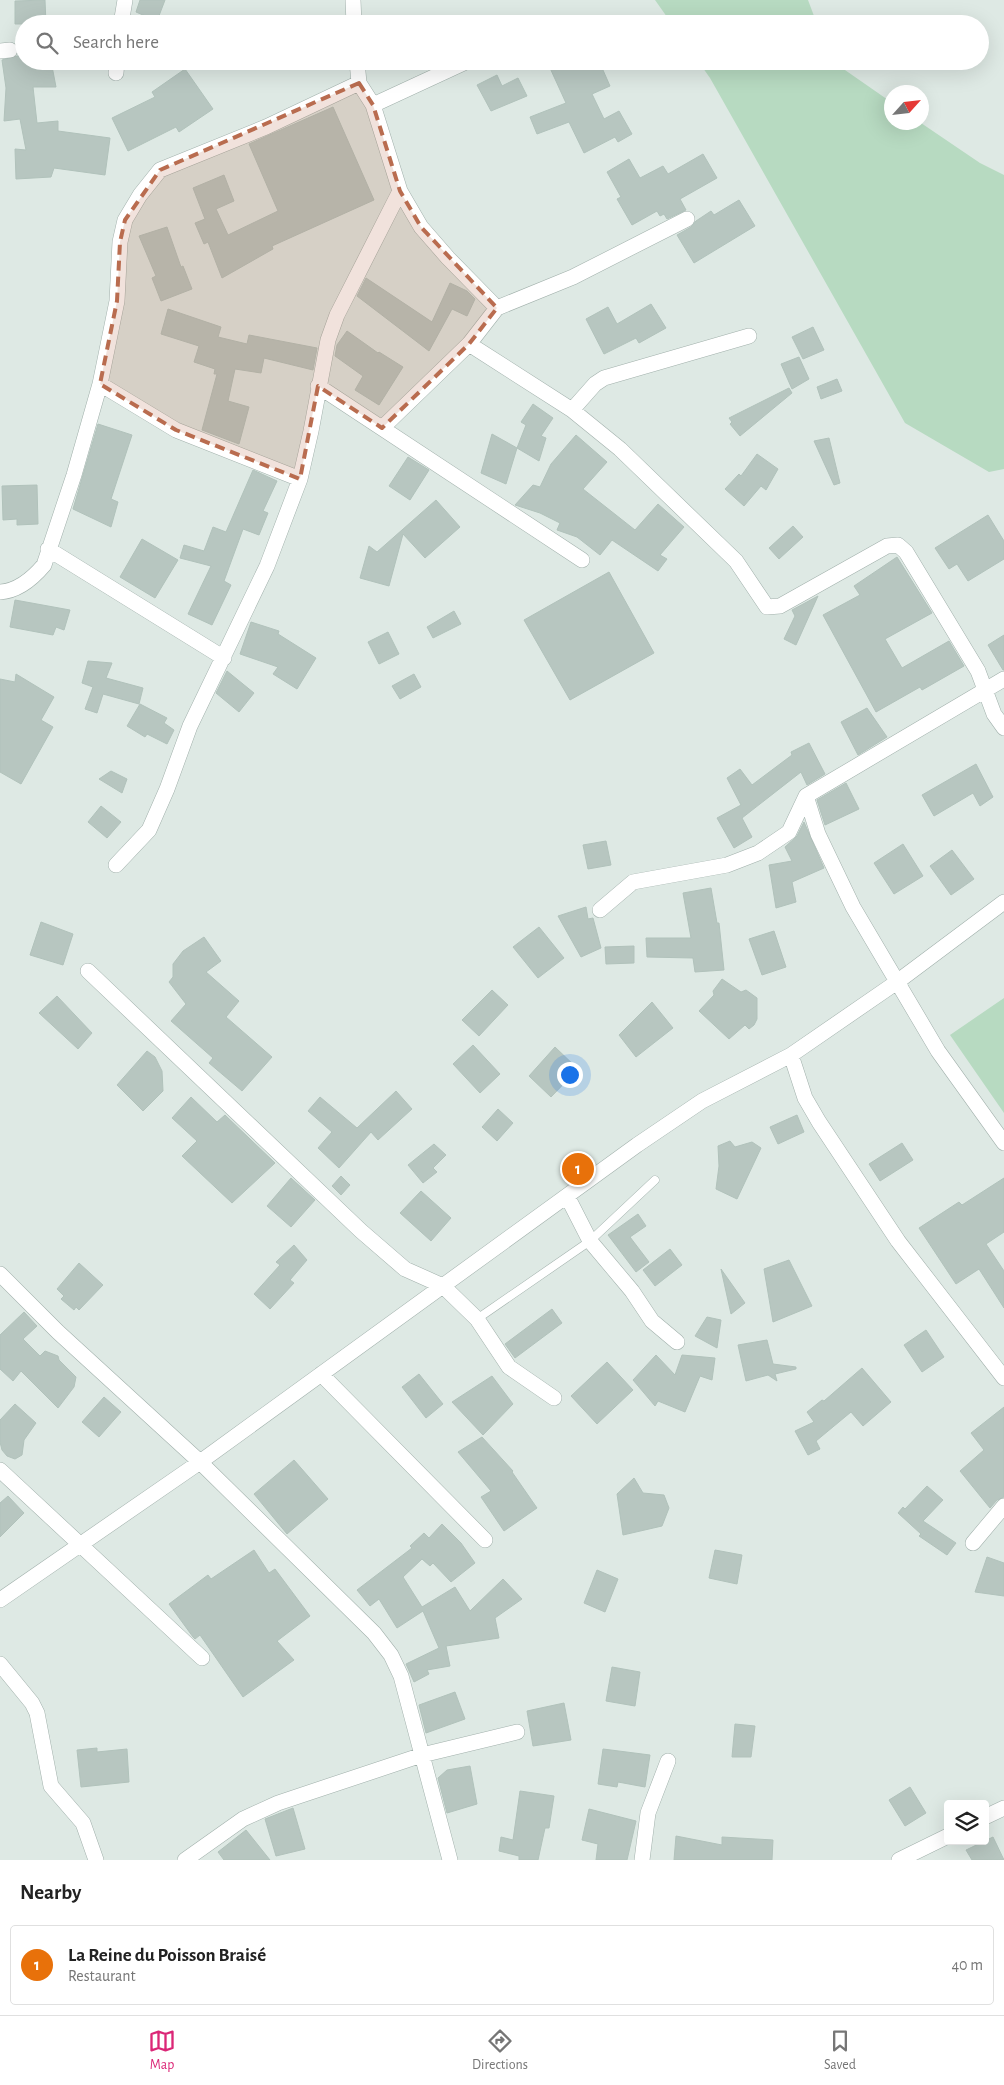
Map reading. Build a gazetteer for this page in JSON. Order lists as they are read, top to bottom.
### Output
{
  "north": "top right",
  "page": {
    "search": "Search here",
    "pins": "1",
    "heading": "Nearby",
    "list": [
      {
        "mark": "1",
        "name": "La Reine du Poisson Braisé",
        "note": "Restaurant",
        "value": "40 m"
      }
    ],
    "nav": ["Map", "Directions", "Saved"]
  }
}
